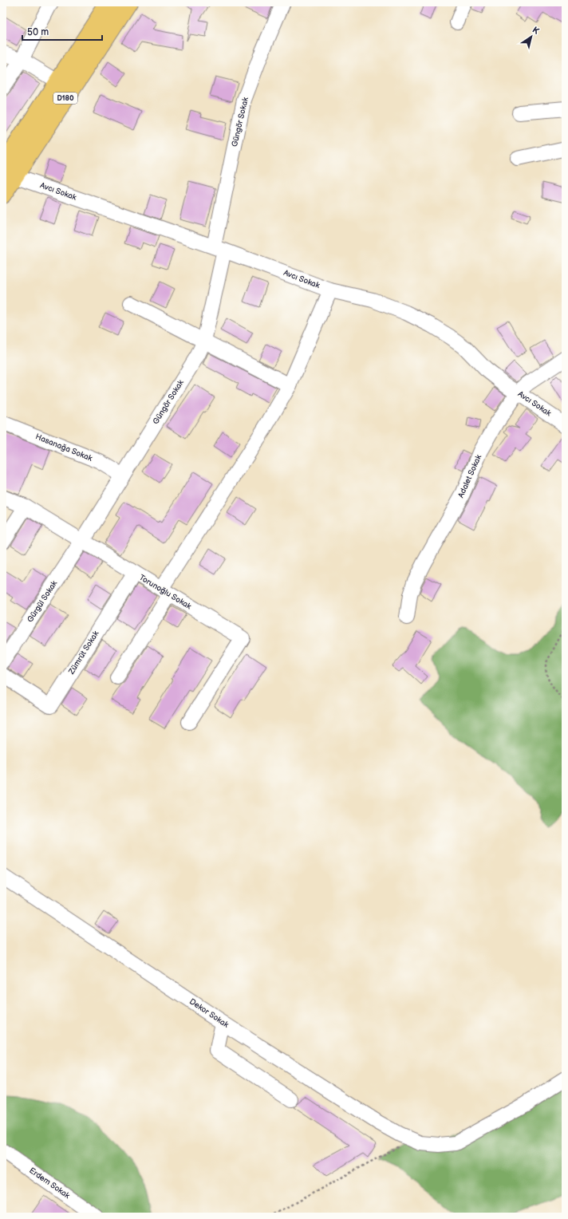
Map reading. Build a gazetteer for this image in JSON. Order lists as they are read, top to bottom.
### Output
{
  "streets": {
    "highway": ["D180"],
    "street": [
      "Güngör Sokak",
      "Avcı Sokak",
      "Hasanağa Sokak",
      "Adalet Sokak",
      "Torunoğlu Sokak",
      "Gürgül Sokak",
      "Zümrüt Sokak",
      "Dekor Sokak",
      "Erdem Sokak"
    ]
  },
  "crossings": [
    ["D180", "Avcı Sokak"],
    ["Güngör Sokak", "Avcı Sokak"],
    ["Güngör Sokak", "Hasanağa Sokak"],
    ["Güngör Sokak", "Torunoğlu Sokak"],
    ["Güngör Sokak", "Gürgül Sokak"],
    ["Avcı Sokak", "Adalet Sokak"],
    ["Torunoğlu Sokak", "Gürgül Sokak"],
    ["Torunoğlu Sokak", "Zümrüt Sokak"]
  ],
  "scale_bar": "50 m",
  "north": "top right"
}
